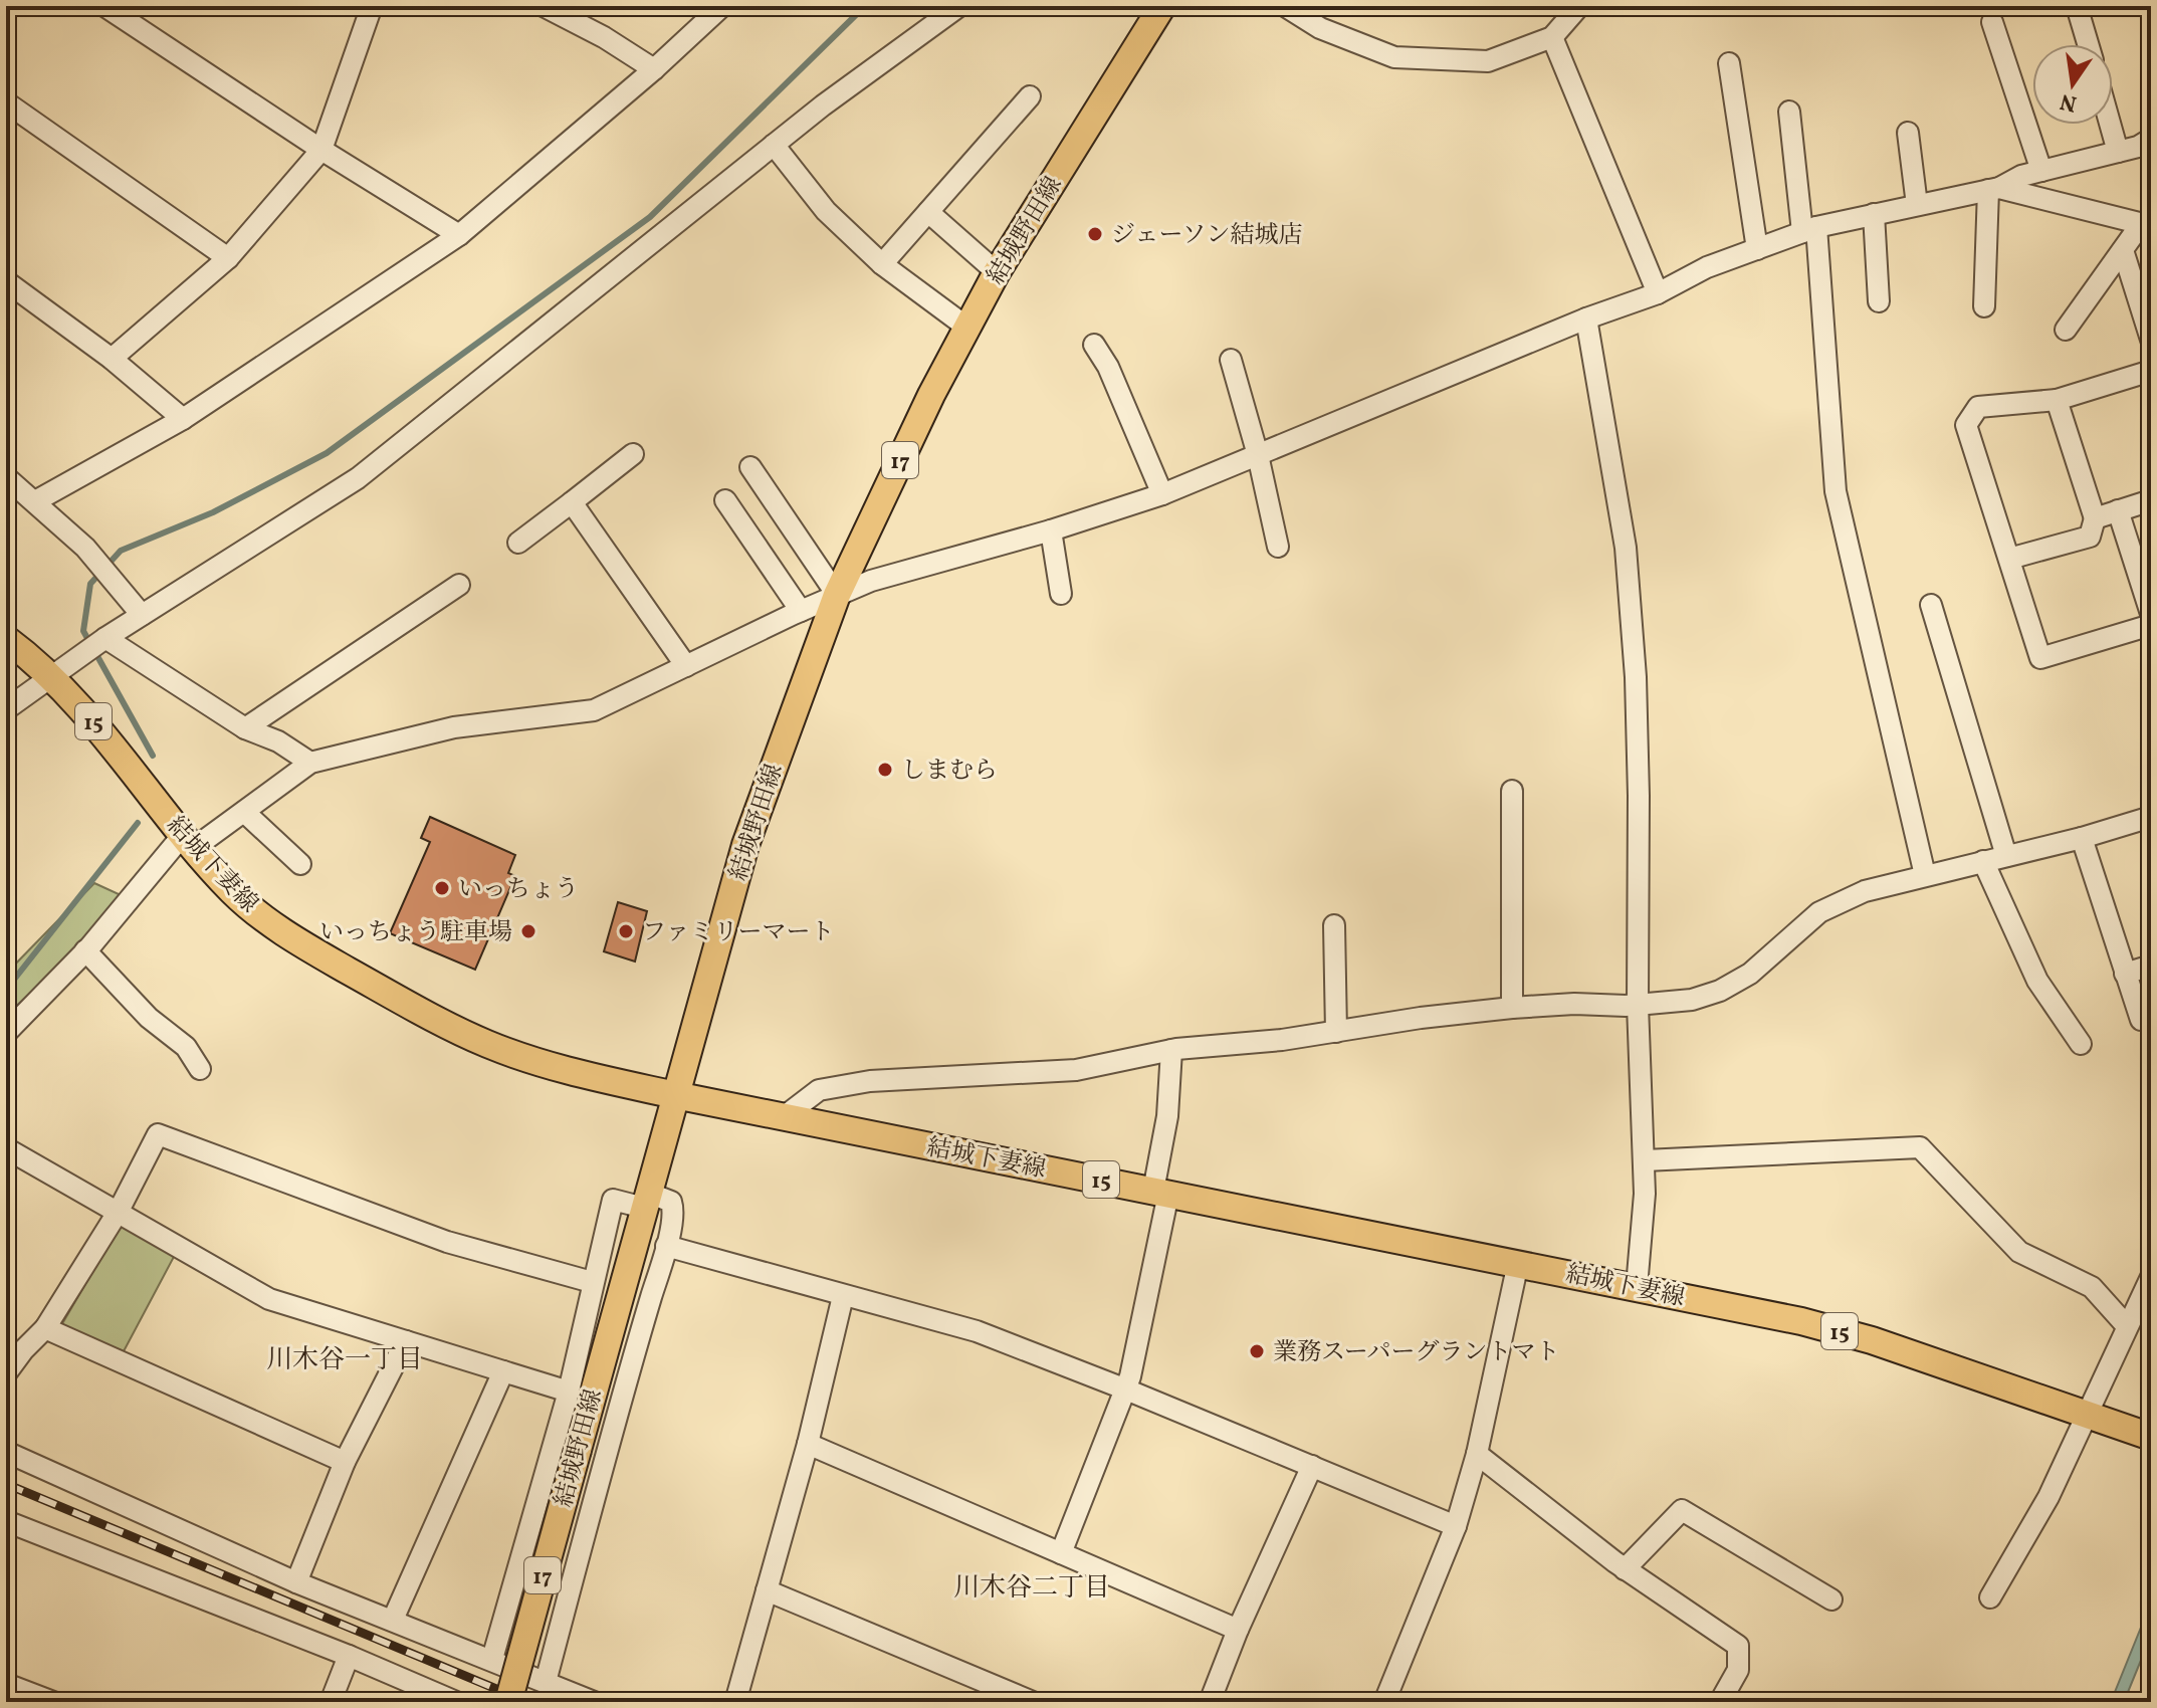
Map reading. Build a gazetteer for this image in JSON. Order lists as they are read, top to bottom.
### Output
{
  "streets": {
    "main road": [
      "結城野田線",
      "17",
      "15",
      "結城下妻線"
    ]
  },
  "crossings": [
    ["結城野田線", "結城下妻線"]
  ],
  "districts": ["川木谷一丁目", "川木谷二丁目"],
  "places": [
    "ジェーソン結城店",
    "しまむら",
    "いっちょう",
    "いっちょう駐車場",
    "ファミリーマート",
    "業務スーパーグラントマト"
  ],
  "north": "bottom"
}
